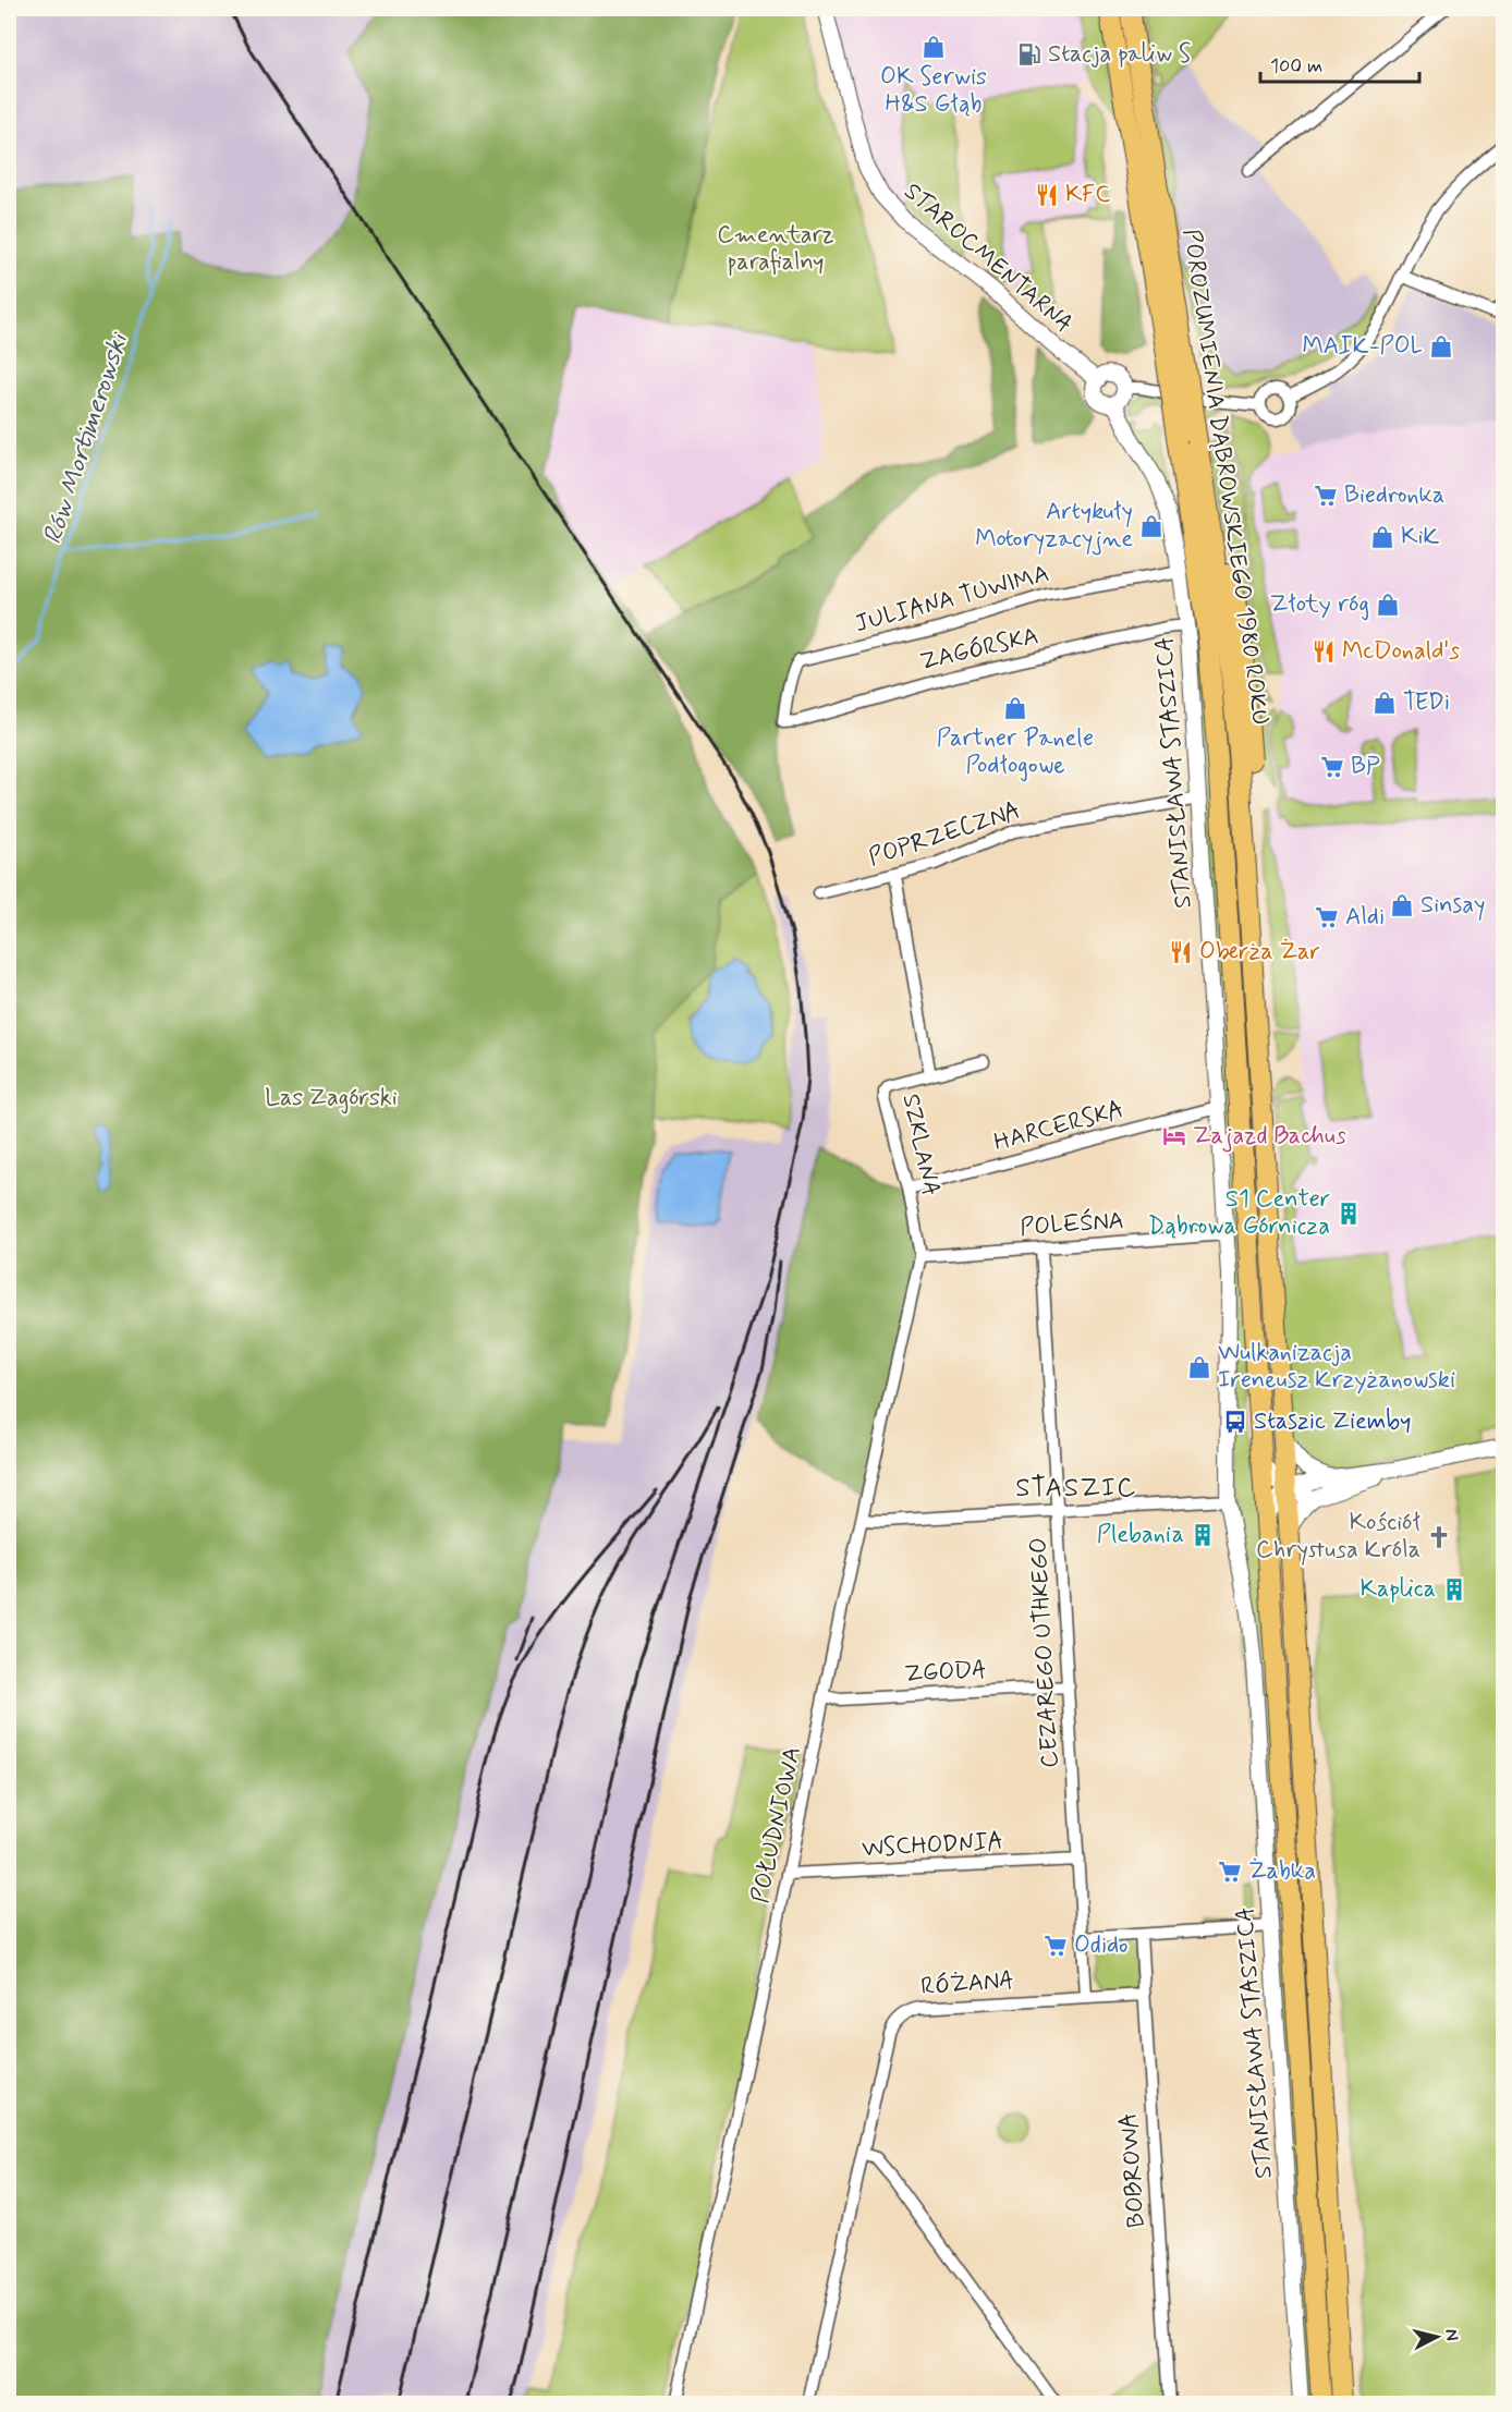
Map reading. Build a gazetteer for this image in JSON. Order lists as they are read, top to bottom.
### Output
{
  "streets": {
    "main road": ["POROZUMIENIA DĄBROWSKIEGO 1980 ROKU"],
    "street": [
      "STAROCMENTARNA",
      "JULIANA TUWIMA",
      "ZAGÓRSKA",
      "STANISŁAWA STASZICA",
      "POPRZECZNA",
      "HARCERSKA",
      "SZKLANA",
      "POLEŚNA",
      "CEZAREGO UTHKEGO",
      "ZGODA",
      "POŁUDNIOWA",
      "WSCHODNIA",
      "RÓŻANA",
      "BOBROWA"
    ]
  },
  "crossings": [
    ["STAROCMENTARNA", "STANISŁAWA STASZICA"],
    ["JULIANA TUWIMA", "ZAGÓRSKA"],
    ["JULIANA TUWIMA", "STANISŁAWA STASZICA"],
    ["ZAGÓRSKA", "STANISŁAWA STASZICA"],
    ["STANISŁAWA STASZICA", "POPRZECZNA"],
    ["STANISŁAWA STASZICA", "HARCERSKA"],
    ["STANISŁAWA STASZICA", "POLEŚNA"],
    ["POPRZECZNA", "SZKLANA"],
    ["HARCERSKA", "SZKLANA"],
    ["SZKLANA", "POLEŚNA"],
    ["SZKLANA", "POŁUDNIOWA"],
    ["POLEŚNA", "CEZAREGO UTHKEGO"],
    ["POLEŚNA", "POŁUDNIOWA"],
    ["CEZAREGO UTHKEGO", "ZGODA"],
    ["CEZAREGO UTHKEGO", "WSCHODNIA"],
    ["CEZAREGO UTHKEGO", "RÓŻANA"],
    ["ZGODA", "POŁUDNIOWA"],
    ["POŁUDNIOWA", "WSCHODNIA"],
    ["RÓŻANA", "BOBROWA"]
  ],
  "districts": ["STASZIC"],
  "water": ["Rów Mortimerowski"],
  "parks": ["Cmentarz parafialny", "Las Zagórski"],
  "places": {
    "shop": [
      "OK Serwis H&S Głąb",
      "MAIK-POL",
      "Artykuły Motoryzacyjne",
      "KiK",
      "Złoty róg",
      "TEDi",
      "Partner Panele Podłogowe",
      "Sinsay",
      "Wulkanizacja Ireneusz Krzyżanowski"
    ],
    "fuel station": ["Stacja paliw S"],
    "restaurant": ["KFC", "McDonald's", "Oberża Żar"],
    "supermarket": [
      "Biedronka",
      "BP",
      "Aldi",
      "Żabka",
      "Odido"
    ],
    "hotel": ["Zajazd Bachus"],
    "building": ["S1 Center Dąbrowa Górnicza", "Plebania", "Kaplica"],
    "bus stop": ["Staszic Ziemby"],
    "church": ["Kościół Chrystusa Króla"]
  },
  "scale_bar": "100 m",
  "north": "right"
}
